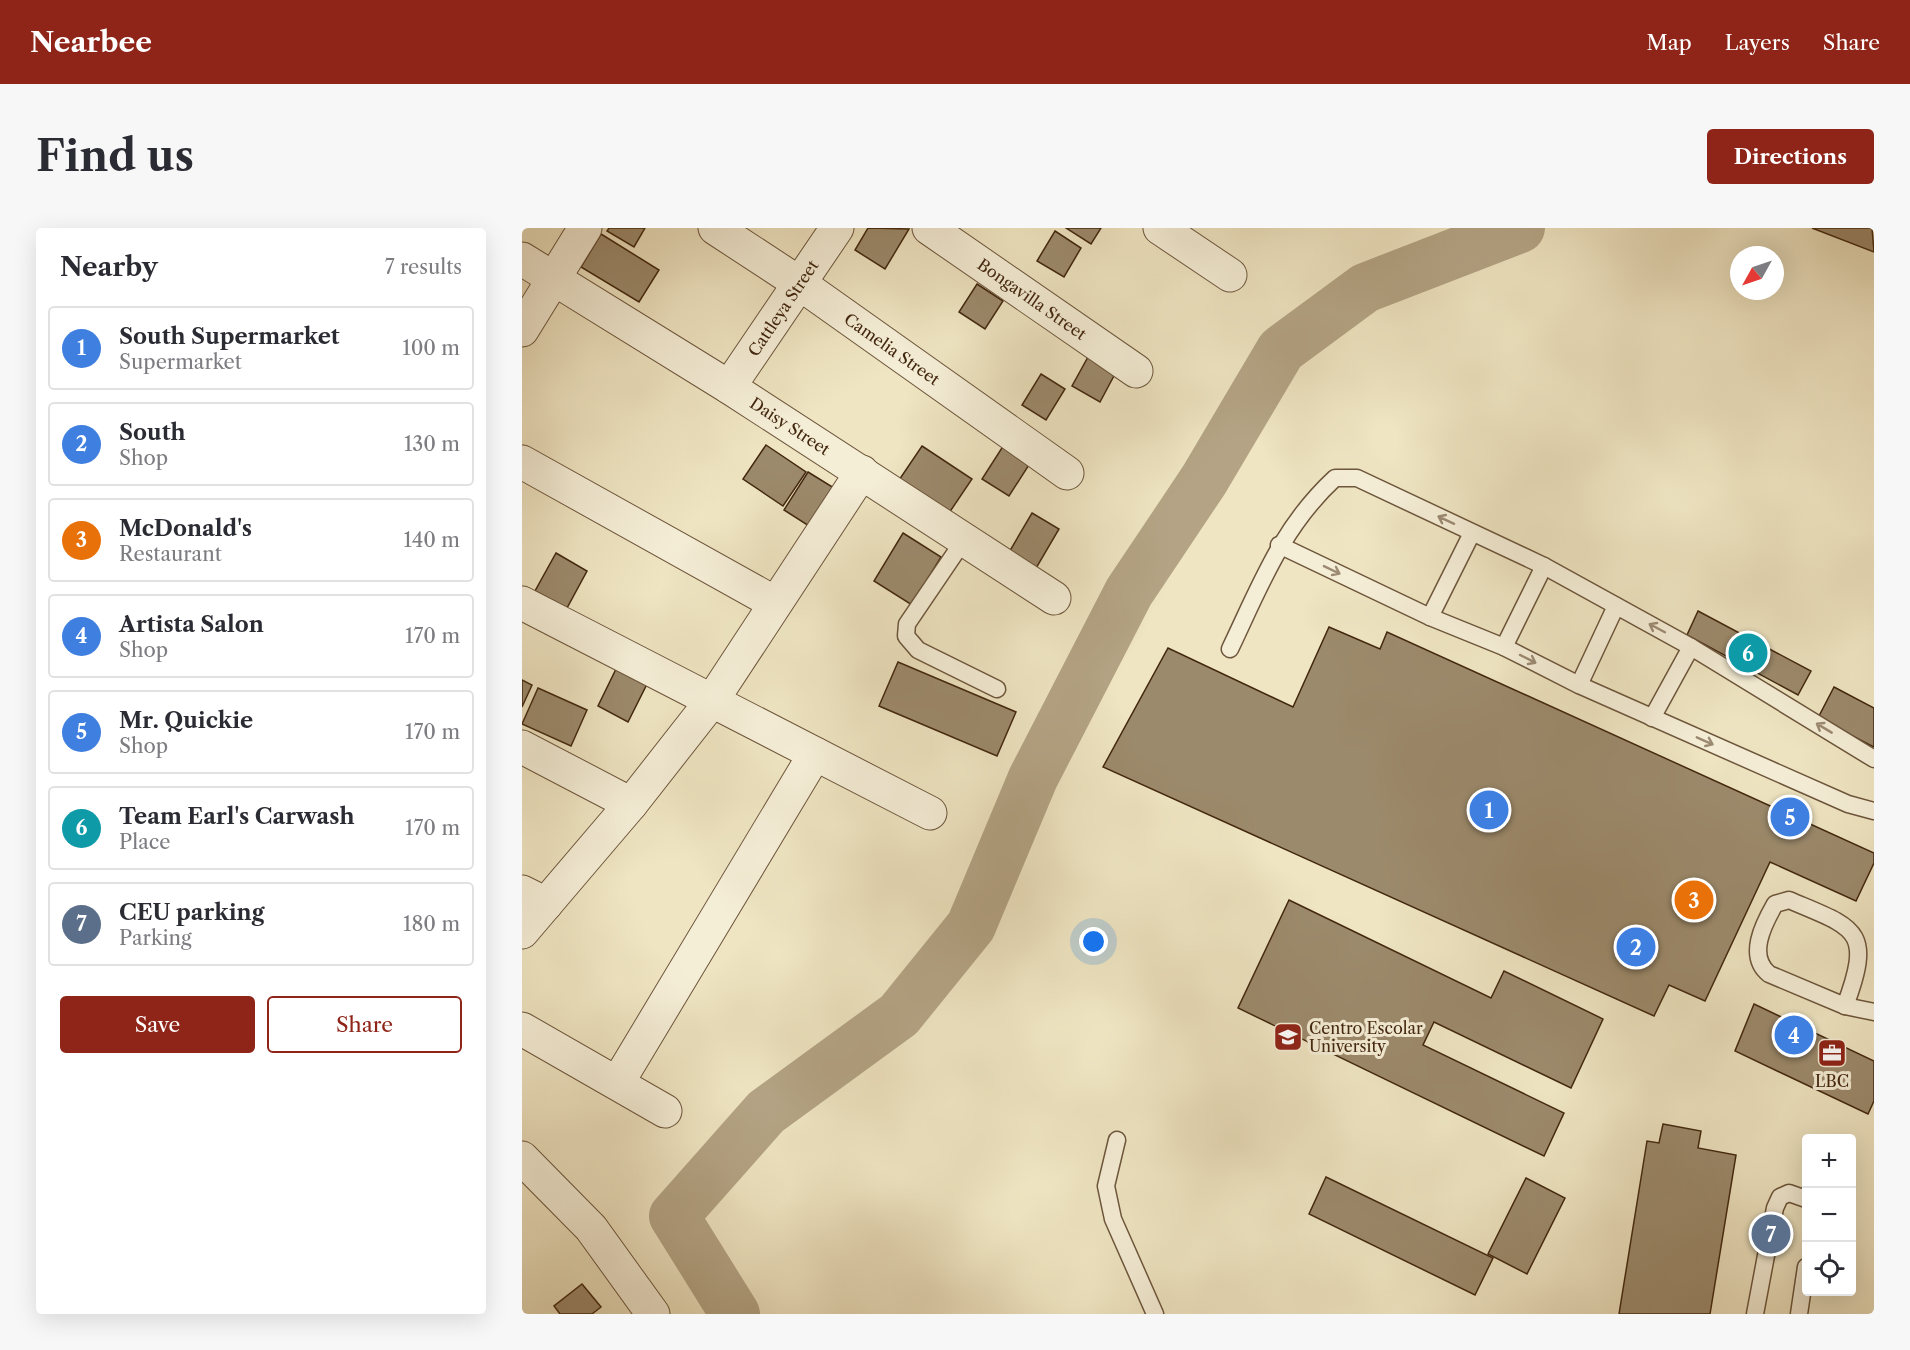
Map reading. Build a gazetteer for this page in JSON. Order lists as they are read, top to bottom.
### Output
{
  "streets": {
    "street": [
      "Bongavilla Street",
      "Cattleya Street",
      "Camelia Street",
      "Daisy Street"
    ]
  },
  "crossings": [
    ["Cattleya Street", "Camelia Street"],
    ["Cattleya Street", "Daisy Street"]
  ],
  "places": {
    "school or university": ["Centro Escolar University"],
    "office": ["LBC"]
  },
  "north": "bottom left",
  "page": {
    "header": "Nearbee",
    "nav": ["Map", "Layers", "Share"],
    "buttons": [
      "Directions",
      ["Save", "Share"]
    ],
    "title": "Find us",
    "heading": ["Nearby", "7 results"],
    "list": [
      {
        "mark": "1",
        "name": "South Supermarket",
        "note": "Supermarket",
        "value": "100 m"
      },
      {
        "mark": "2",
        "name": "South",
        "note": "Shop",
        "value": "130 m"
      },
      {
        "mark": "3",
        "name": "McDonald's",
        "note": "Restaurant",
        "value": "140 m"
      },
      {
        "mark": "4",
        "name": "Artista Salon",
        "note": "Shop",
        "value": "170 m"
      },
      {
        "mark": "5",
        "name": "Mr. Quickie",
        "note": "Shop",
        "value": "170 m"
      },
      {
        "mark": "6",
        "name": "Team Earl's Carwash",
        "note": "Place",
        "value": "170 m"
      },
      {
        "mark": "7",
        "name": "CEU parking",
        "note": "Parking",
        "value": "180 m"
      }
    ],
    "pins": [
      "6",
      "1",
      "5",
      "3",
      "2",
      "4",
      "7"
    ],
    "map_buttons": ["+", "−"]
  }
}
